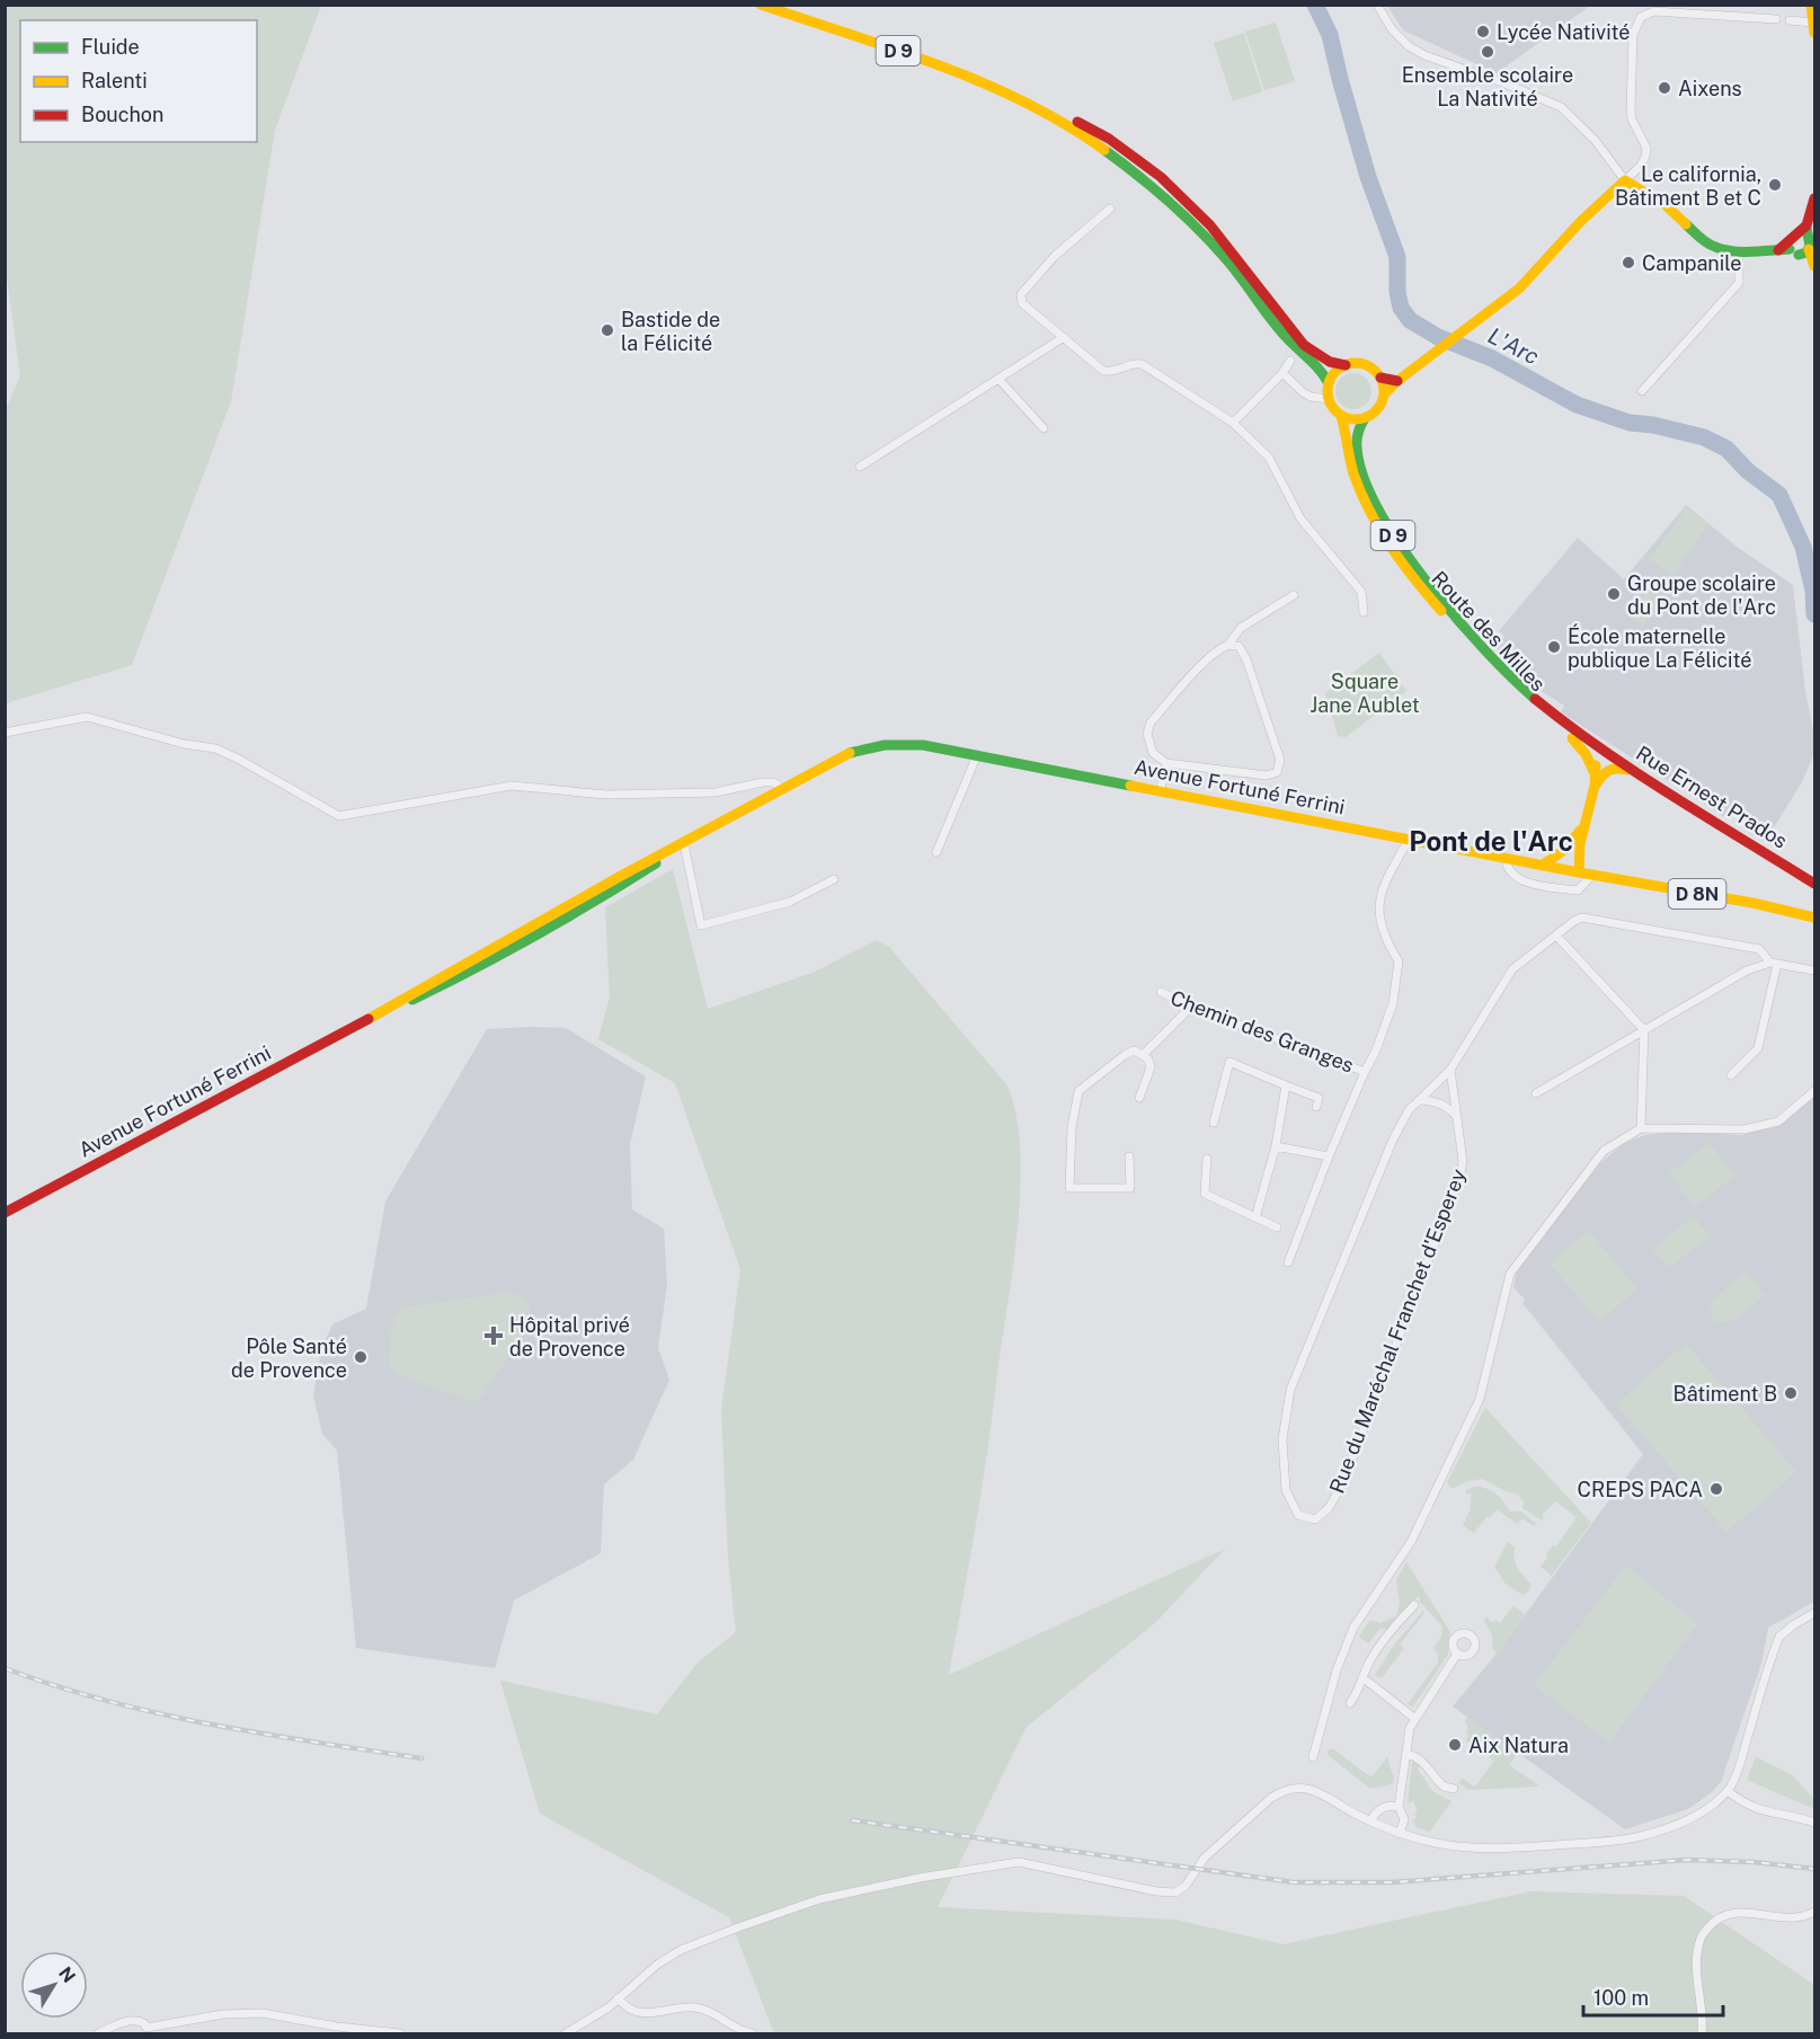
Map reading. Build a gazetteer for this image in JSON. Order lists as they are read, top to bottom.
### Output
{
  "streets": {
    "main road": [
      "D 9",
      "Route des Milles",
      "Avenue Fortuné Ferrini",
      "Rue Ernest Prados",
      "D 8N"
    ],
    "street": ["Chemin des Granges", "Rue du Maréchal Franchet d'Esperey"]
  },
  "crossings": [
    ["D 9", "Route des Milles"],
    ["Route des Milles", "Rue Ernest Prados"],
    ["Avenue Fortuné Ferrini", "Chemin des Granges"]
  ],
  "districts": ["Pont de l'Arc"],
  "water": ["L'Arc"],
  "parks": ["Square Jane Aublet"],
  "places": {
    "other": [
      "Lycée Nativité",
      "Ensemble scolaire La Nativité",
      "Aixens",
      "Le california, Bâtiment B et C",
      "Campanile",
      "Bastide de la Félicité",
      "Groupe scolaire du Pont de l'Arc",
      "École maternelle publique La Félicité",
      "Pôle Santé de Provence",
      "Bâtiment B",
      "CREPS PACA",
      "Aix Natura"
    ],
    "health": ["Hôpital privé de Provence"]
  },
  "legend": ["Fluide", "Ralenti", "Bouchon"],
  "scale_bar": "100 m",
  "north": "top right"
}
